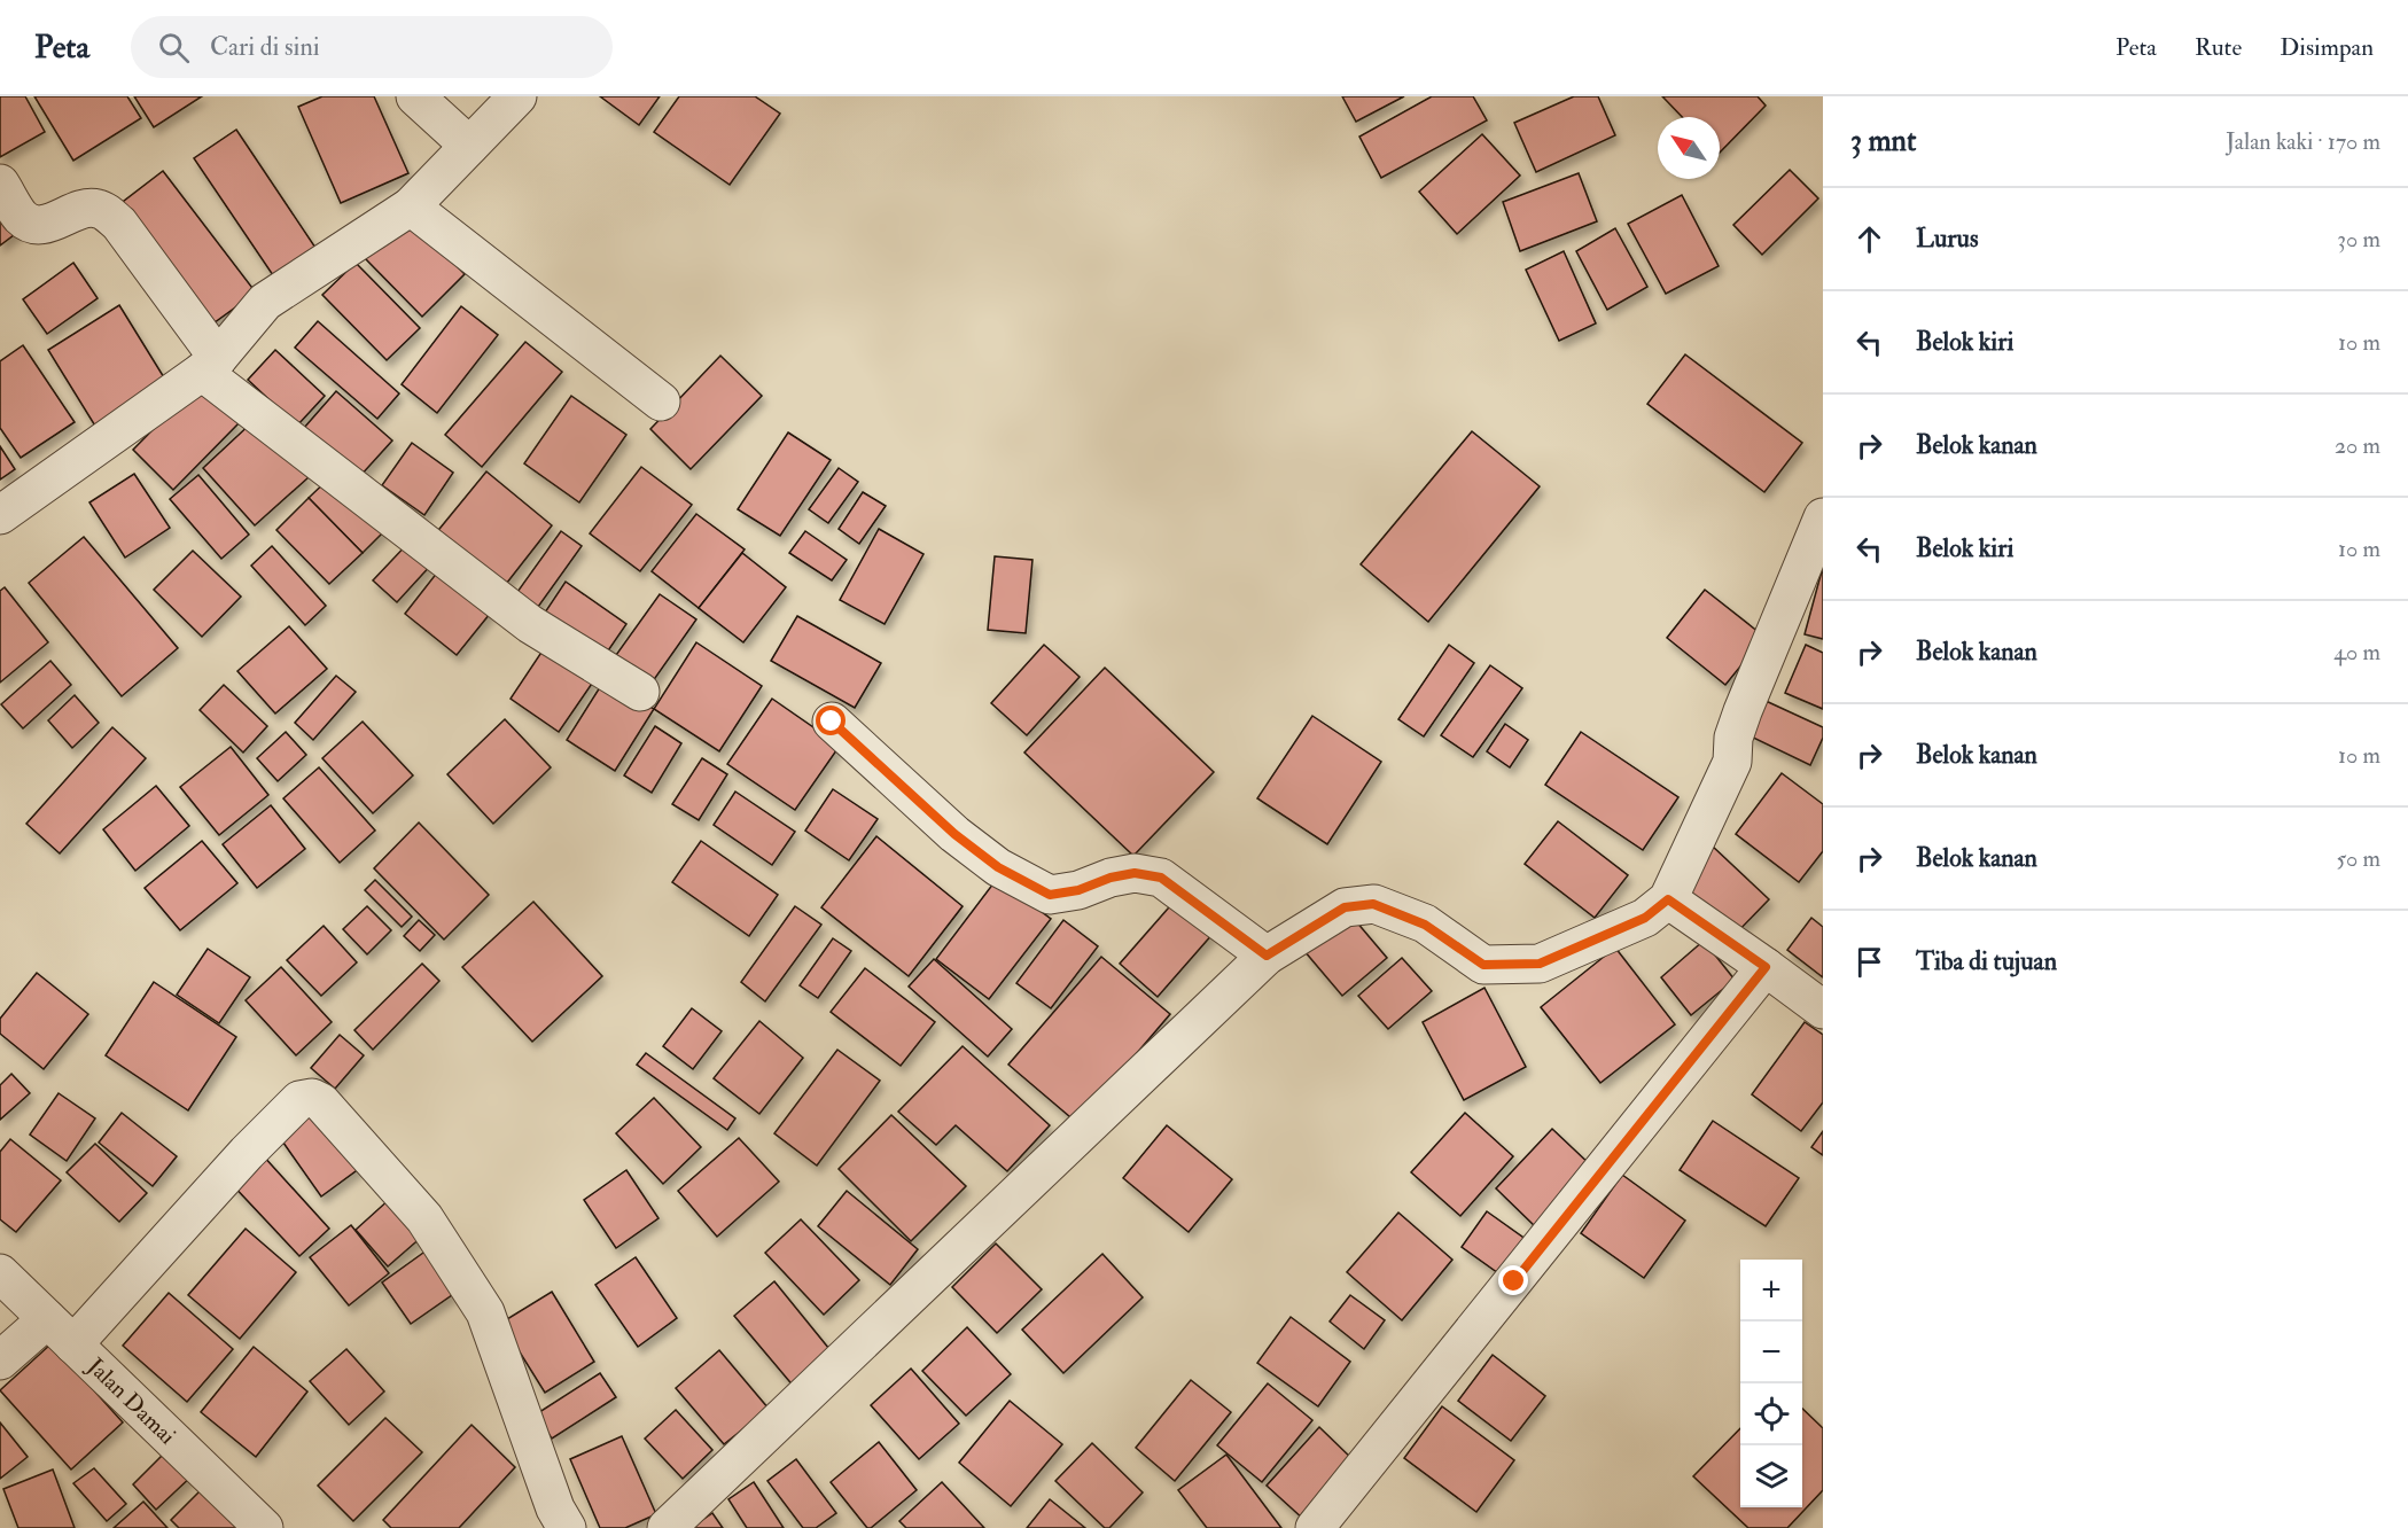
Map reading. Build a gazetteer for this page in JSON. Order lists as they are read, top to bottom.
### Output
{
  "streets": {
    "street": ["Jalan Damai"]
  },
  "north": "top left",
  "page": {
    "header": "Peta",
    "search": "Cari di sini",
    "nav": ["Peta", "Rute", "Disimpan"],
    "heading": ["3 mnt", "Jalan kaki · 170 m"],
    "list": [
      ["Lurus", "30 m"],
      ["Belok kiri", "10 m"],
      ["Belok kanan", "20 m"],
      ["Belok kiri", "10 m"],
      ["Belok kanan", "40 m"],
      ["Belok kanan", "10 m"],
      ["Belok kanan", "50 m"],
      "Tiba di tujuan"
    ],
    "map_buttons": ["+", "−"]
  }
}
